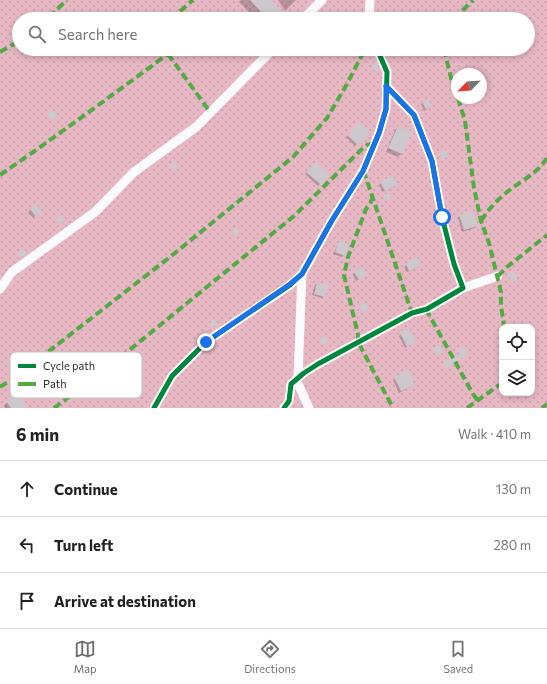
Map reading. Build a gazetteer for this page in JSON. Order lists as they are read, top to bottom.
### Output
{
  "legend": ["Cycle path", "Path"],
  "north": "bottom left",
  "page": {
    "search": "Search here",
    "heading": ["6 min", "Walk · 410 m"],
    "list": [
      ["Continue", "130 m"],
      ["Turn left", "280 m"],
      "Arrive at destination"
    ],
    "nav": ["Map", "Directions", "Saved"]
  }
}
